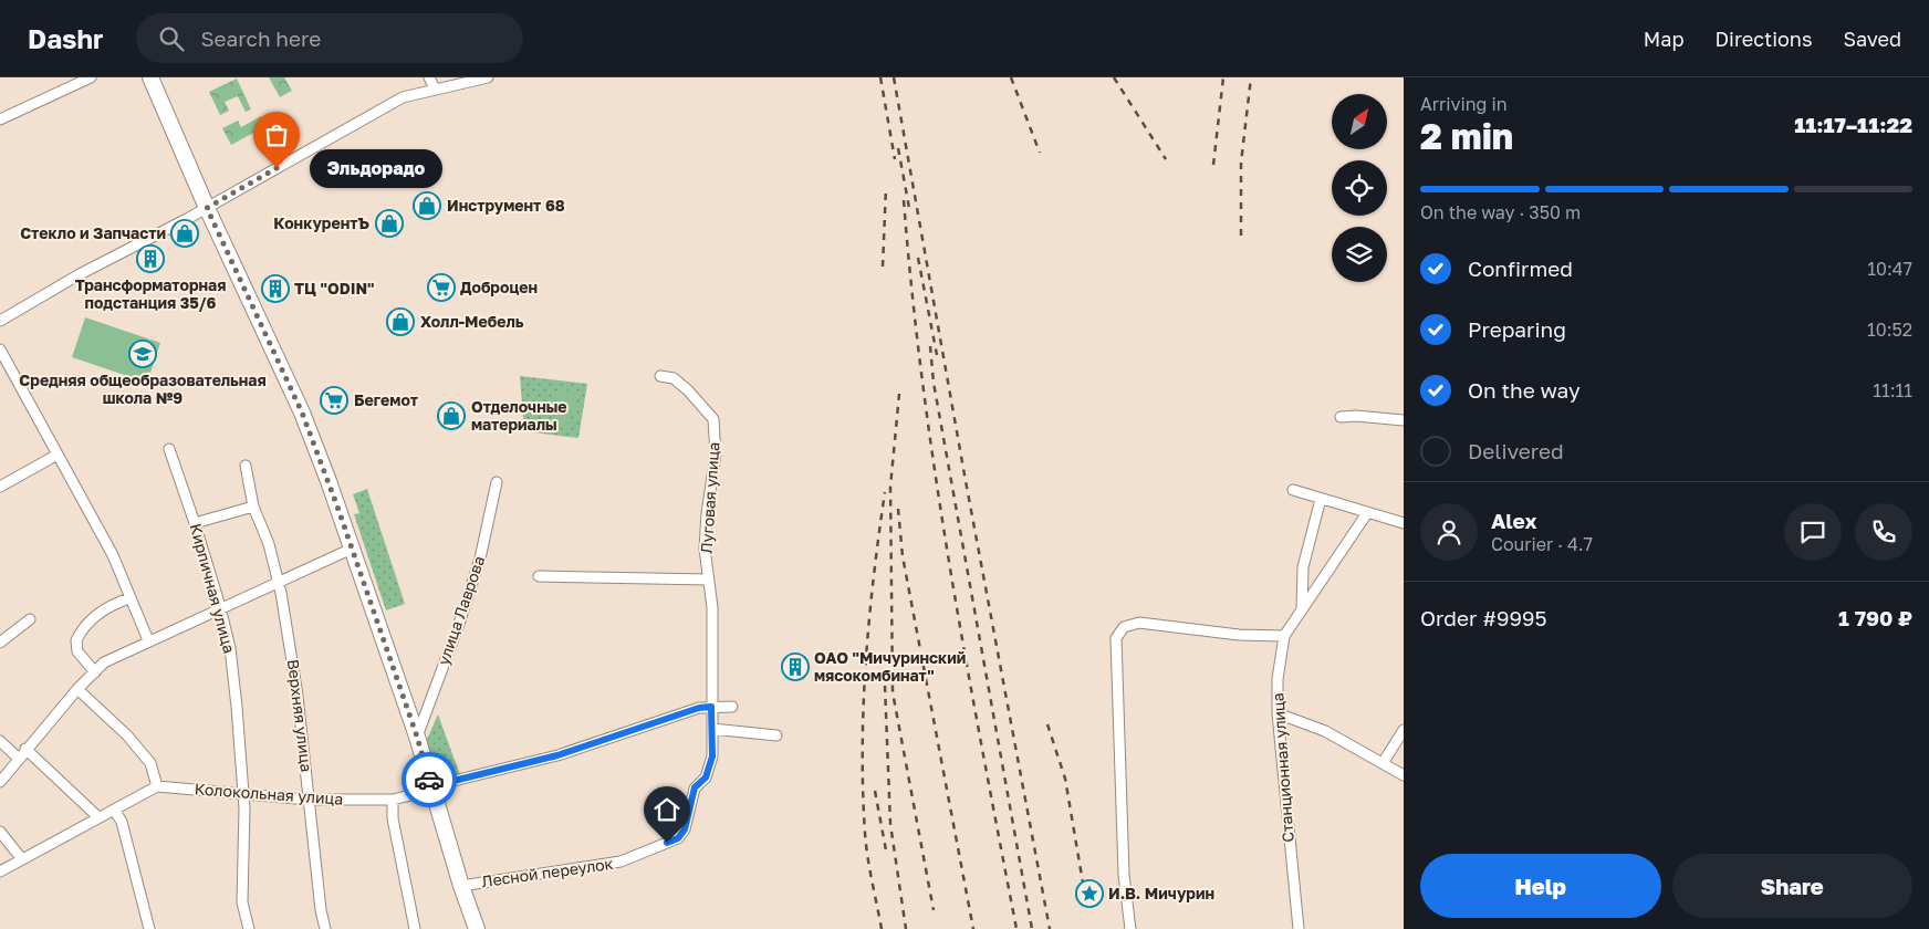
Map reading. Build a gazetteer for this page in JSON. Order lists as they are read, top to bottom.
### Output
{
  "streets": {
    "street": [
      "Луговая улица",
      "Кирпичная улица",
      "улица Лаврова",
      "Верхняя улица",
      "Станционная улица",
      "Колокольная улица",
      "Лесной переулок"
    ]
  },
  "crossings": [
    ["Луговая улица", "Колокольная улица"],
    ["Луговая улица", "Лесной переулок"],
    ["Кирпичная улица", "Колокольная улица"],
    ["Верхняя улица", "Колокольная улица"],
    ["Колокольная улица", "Лесной переулок"]
  ],
  "places": {
    "other": ["Эльдорадо"],
    "shop": [
      "Инструмент 68",
      "КонкурентЪ",
      "Стекло и Запчасти",
      "Холл-Мебель",
      "Отделочные материалы"
    ],
    "building": ["Трансформаторная подстанция 35/6", "ТЦ \"ODIN\"", "ОАО \"Мичуринский мясокомбинат\""],
    "supermarket": ["Доброцен", "Бегемот"],
    "school or university": ["Средняя общеобразовательная школа №9"],
    "place": ["И.В. Мичурин"]
  },
  "north": "top right",
  "page": {
    "header": "Dashr",
    "search": "Search here",
    "nav": ["Map", "Directions", "Saved"],
    "heading": ["2 min", "Arriving in", "11:17–11:22"],
    "panel": [
      "Alex",
      "Courier · 4.7",
      "Order #9995",
      "1 790 ₽"
    ],
    "bubble": "Эльдорадо",
    "bar": "On the way · 350 m",
    "list": [
      ["Confirmed", "10:47"],
      ["Preparing", "10:52"],
      ["On the way", "11:11"],
      "Delivered"
    ],
    "buttons": ["Help", "Share"]
  }
}
